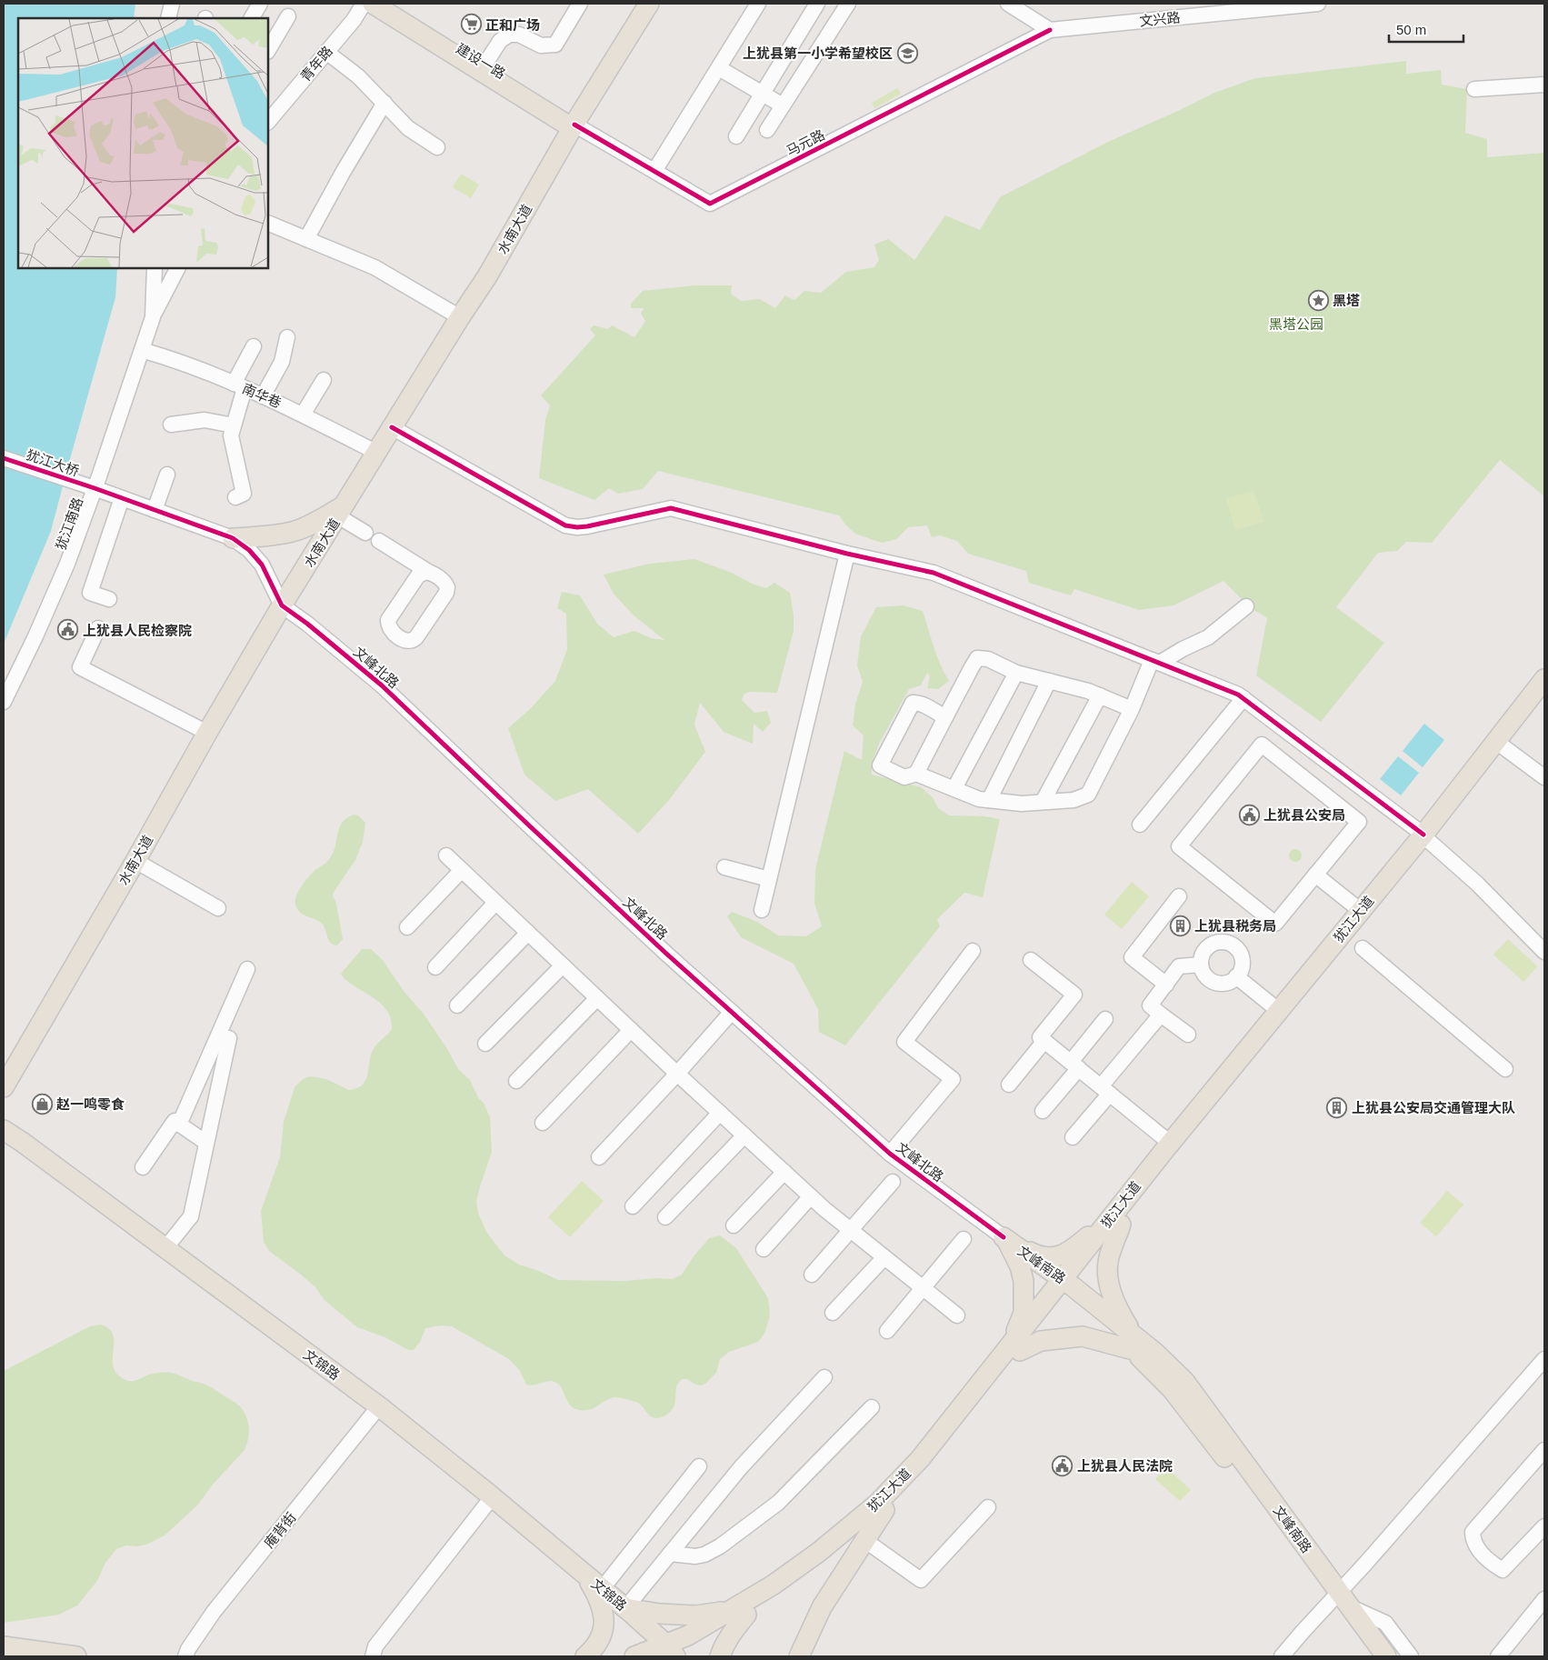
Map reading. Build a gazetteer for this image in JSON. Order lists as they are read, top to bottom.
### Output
{
  "streets": {
    "main road": [
      "建设一路",
      "水南大道",
      "犹江大道",
      "文峰南路",
      "文锦路"
    ],
    "street": [
      "文兴路",
      "青年路",
      "马元路",
      "南华巷",
      "犹江大桥",
      "犹江南路",
      "文峰北路",
      "庵背街"
    ]
  },
  "crossings": [
    ["文兴路", "马元路"],
    ["建设一路", "马元路"],
    ["建设一路", "水南大道"],
    ["马元路", "水南大道"],
    ["水南大道", "南华巷"],
    ["水南大道", "犹江大桥"],
    ["水南大道", "文峰北路"],
    ["南华巷", "犹江南路"],
    ["犹江大桥", "犹江南路"],
    ["犹江大桥", "文峰北路"],
    ["文峰北路", "文峰南路"],
    ["犹江大道", "文峰南路"],
    ["犹江大道", "文锦路"],
    ["文锦路", "庵背街"]
  ],
  "parks": ["黑塔公园"],
  "places": {
    "supermarket": ["正和广场"],
    "school or university": ["上犹县第一小学希望校区"],
    "place": ["黑塔"],
    "public building": ["上犹县人民检察院", "上犹县公安局", "上犹县人民法院"],
    "building": ["上犹县税务局", "上犹县公安局交通管理大队"],
    "shop": ["赵一鸣零食"]
  },
  "scale_bar": "50 m"
}
